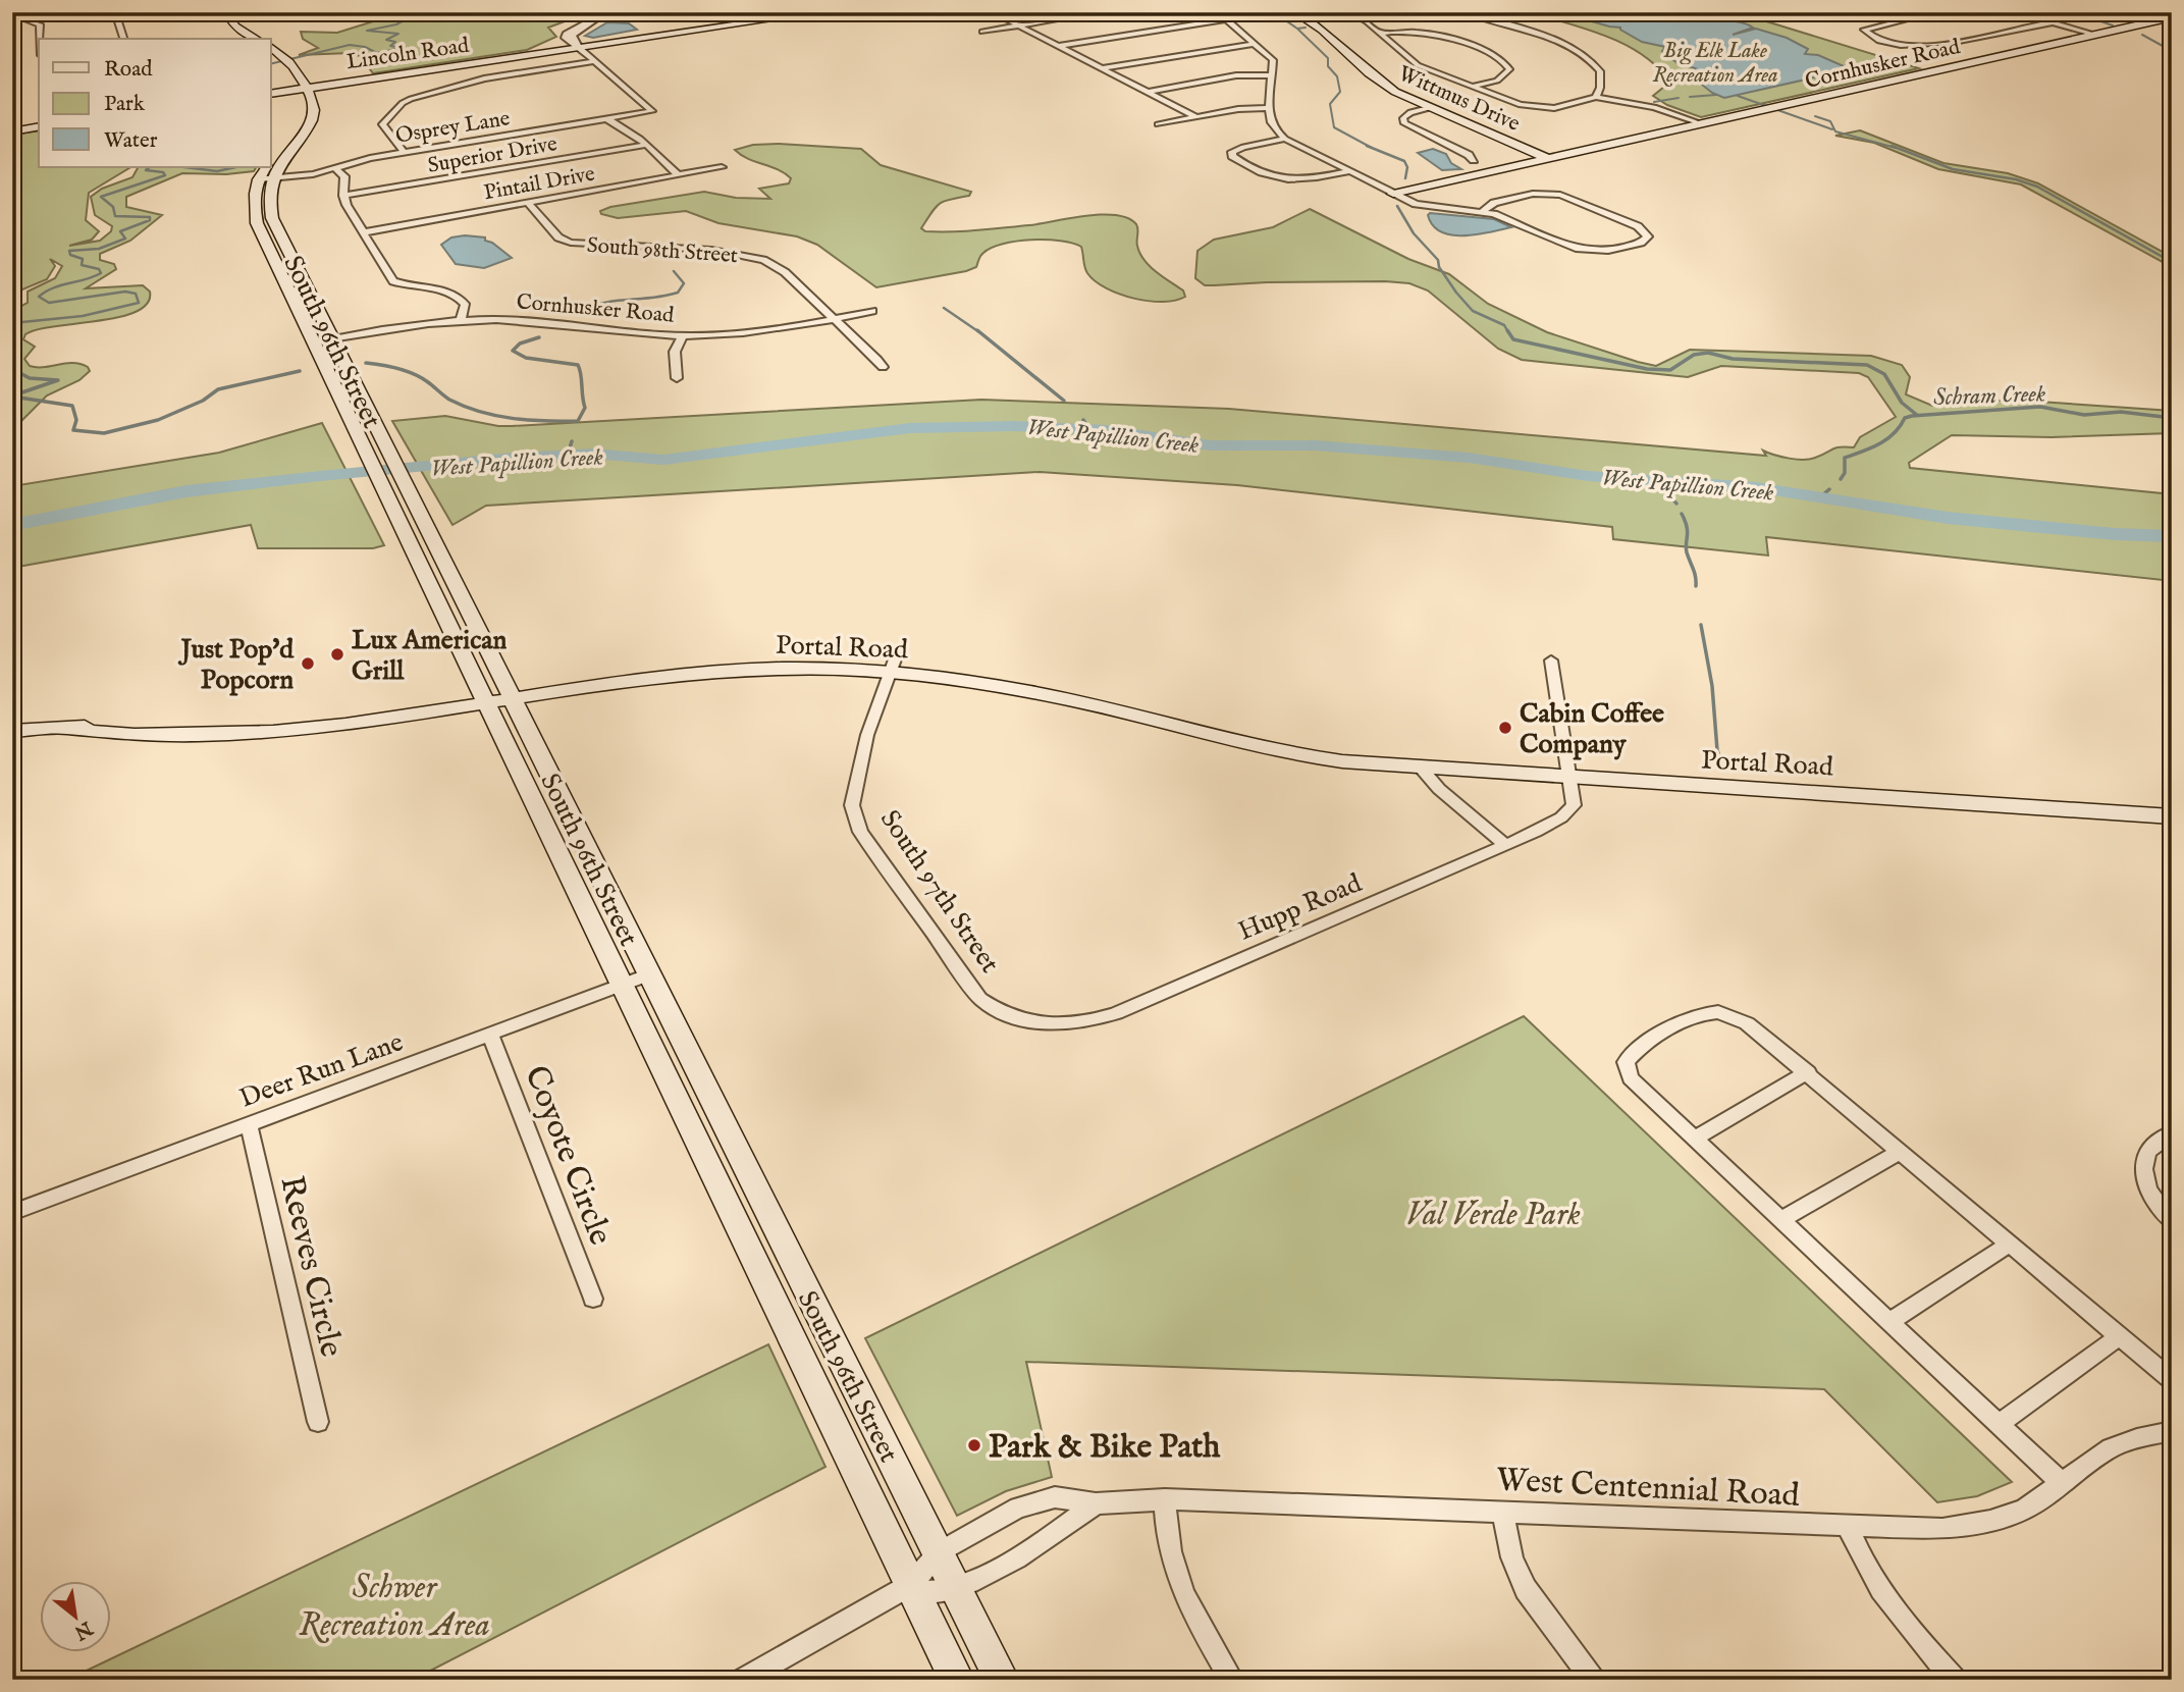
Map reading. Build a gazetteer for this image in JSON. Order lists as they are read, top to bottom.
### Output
{
  "streets": {
    "main road": [
      "Lincoln Road",
      "Cornhusker Road",
      "Wittmus Drive",
      "South 96th Street",
      "Portal Road"
    ],
    "street": [
      "Osprey Lane",
      "Superior Drive",
      "Pintail Drive",
      "South 98th Street",
      "South 97th Street",
      "Hupp Road",
      "Deer Run Lane",
      "Coyote Circle",
      "Reeves Circle",
      "West Centennial Road"
    ]
  },
  "crossings": [
    ["Lincoln Road", "South 96th Street"],
    ["Cornhusker Road", "Wittmus Drive"],
    ["Cornhusker Road", "South 98th Street"],
    ["Cornhusker Road", "South 96th Street"],
    ["Osprey Lane", "South 96th Street"],
    ["Pintail Drive", "South 98th Street"],
    ["South 96th Street", "Portal Road"],
    ["South 96th Street", "Deer Run Lane"],
    ["South 96th Street", "West Centennial Road"],
    ["Portal Road", "South 97th Street"],
    ["Portal Road", "Hupp Road"],
    ["South 97th Street", "Hupp Road"],
    ["Deer Run Lane", "Coyote Circle"],
    ["Deer Run Lane", "Reeves Circle"]
  ],
  "water": ["Schram Creek", "West Papillion Creek"],
  "parks": ["Big Elk Lake Recreation Area", "Val Verde Park", "Schwer Recreation Area"],
  "places": [
    "Lux American Grill",
    "Just Pop'd Popcorn",
    "Cabin Coffee Company",
    "Park & Bike Path"
  ],
  "legend": ["Road", "Park", "Water"],
  "north": "bottom right"
}
